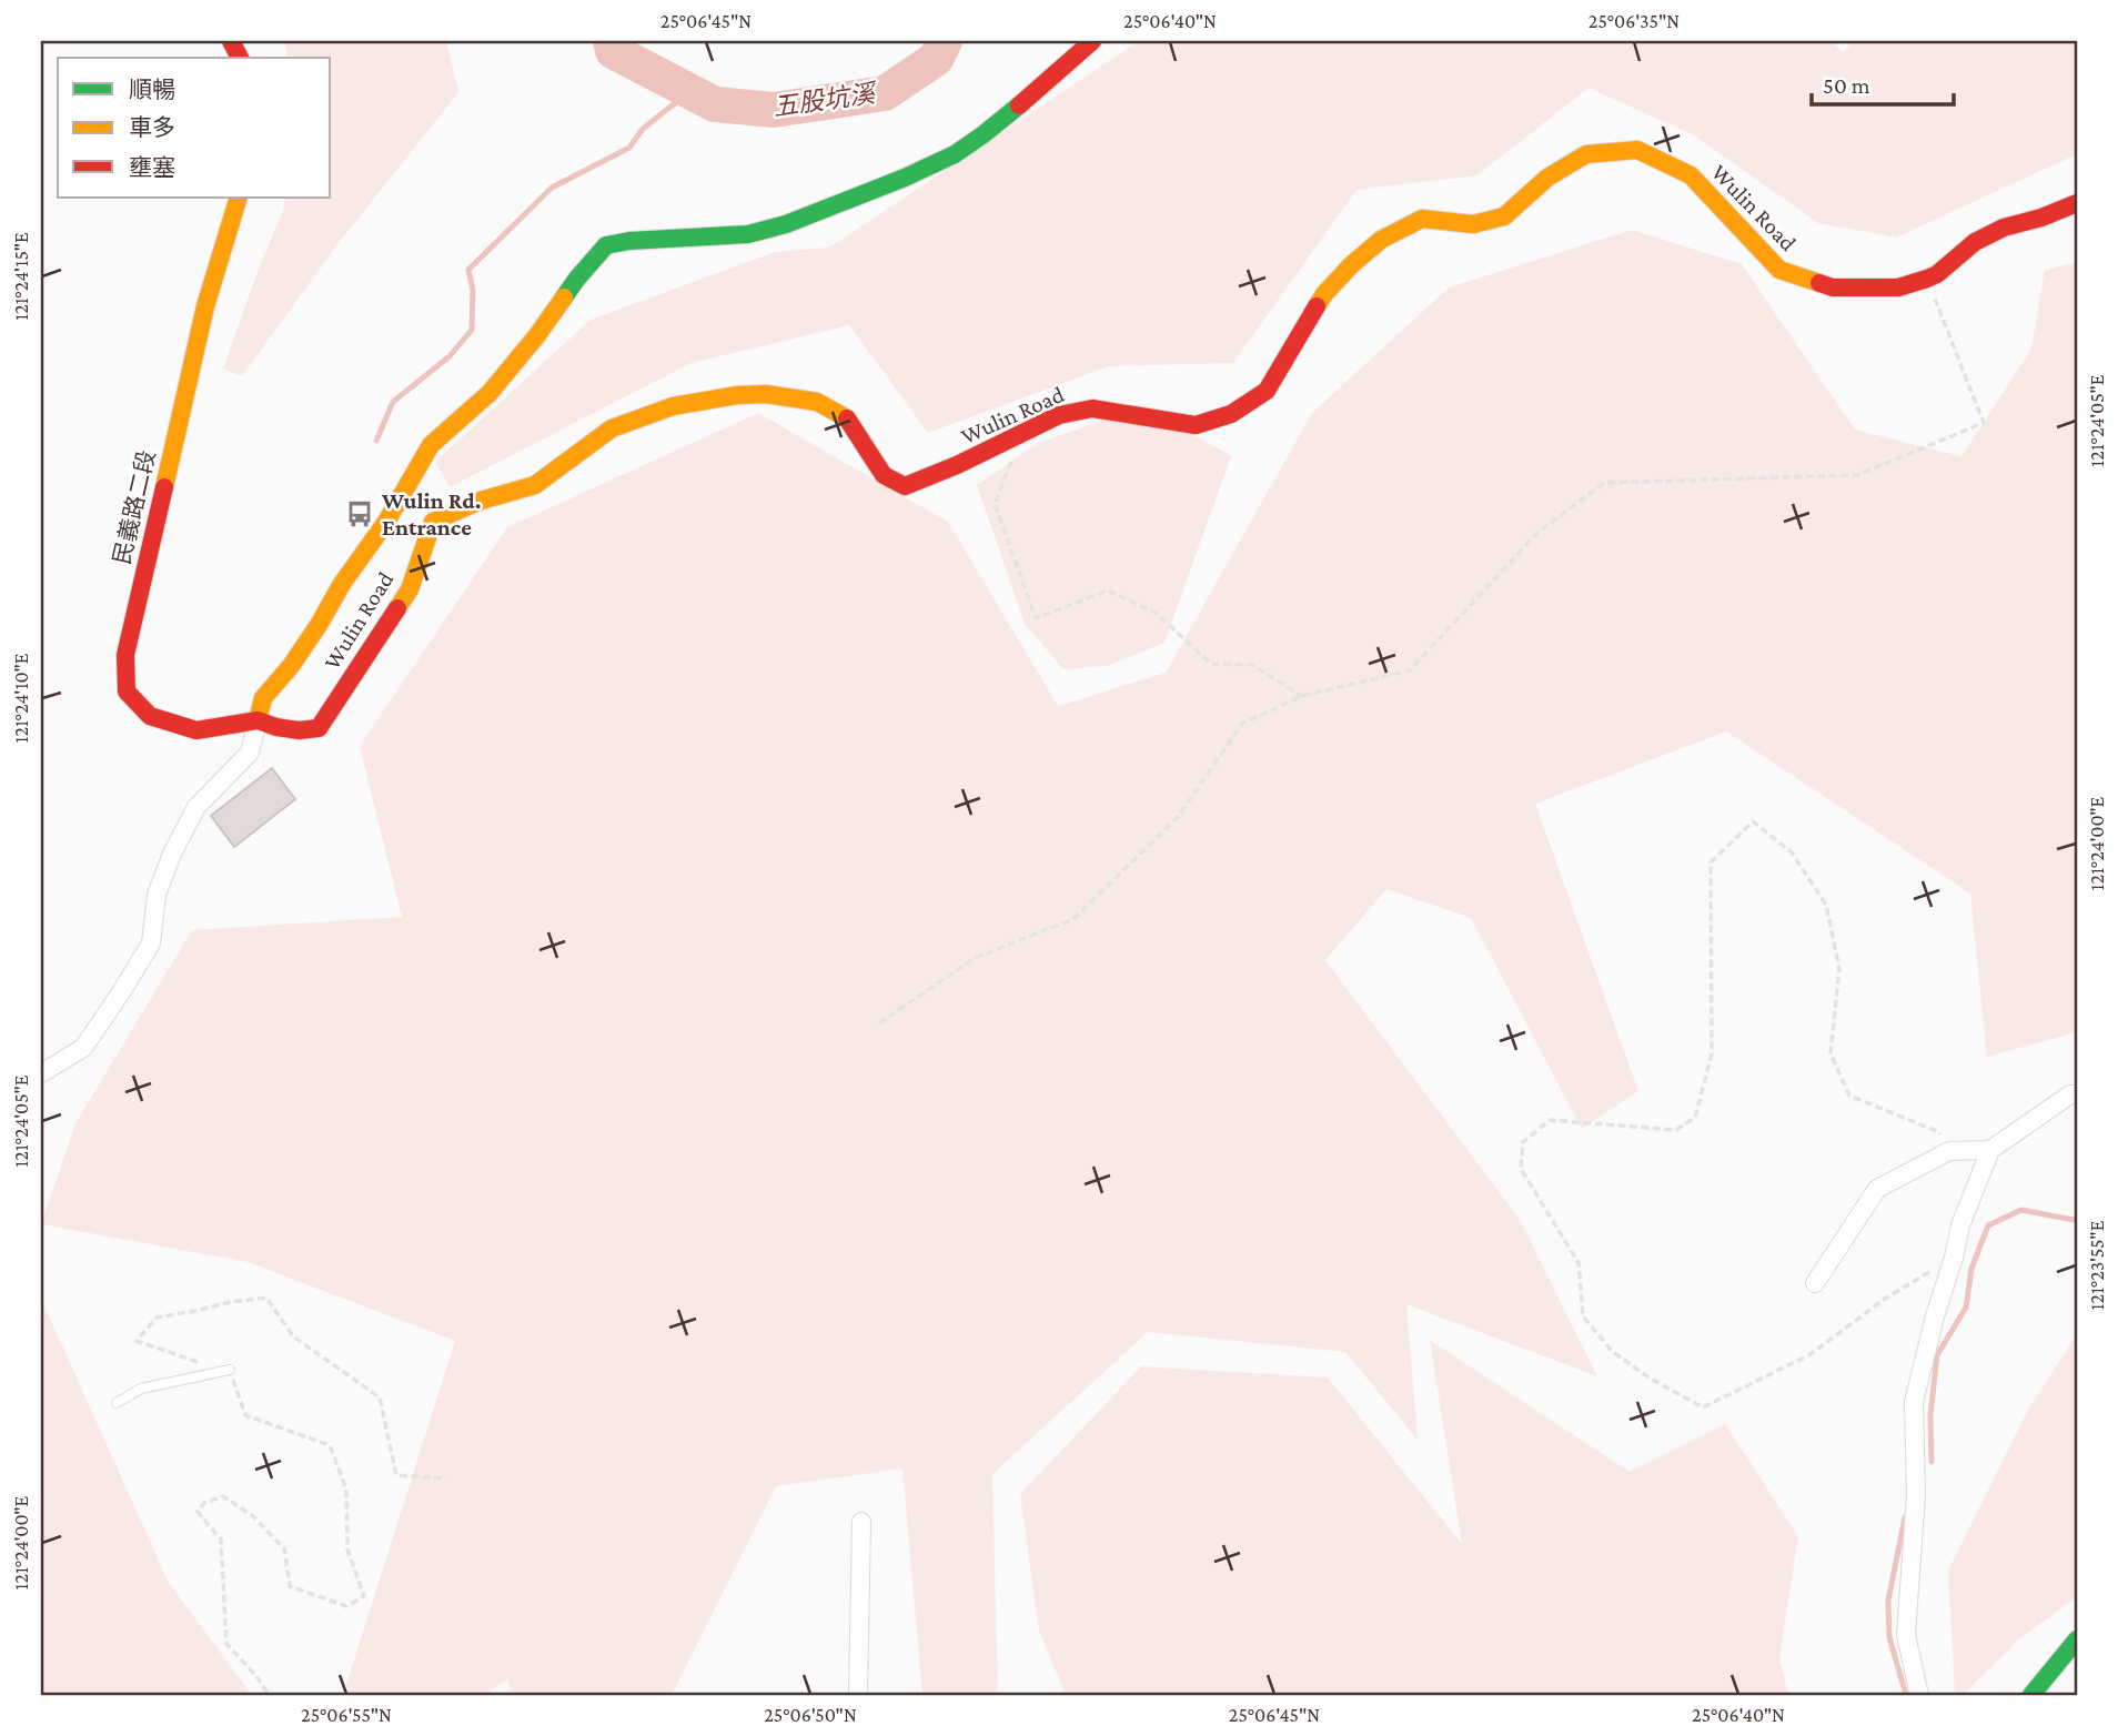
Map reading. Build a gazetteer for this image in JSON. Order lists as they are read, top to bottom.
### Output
{
  "streets": {
    "main road": ["Wulin Road", "民義路二段"]
  },
  "crossings": [
    ["Wulin Road", "民義路二段"]
  ],
  "water": ["五股坑溪"],
  "places": {
    "bus stop": ["Wulin Rd. Entrance"]
  },
  "legend": ["順暢", "車多", "壅塞"],
  "scale_bar": "50 m",
  "coordinates": [
    "25°06'45\"N",
    "25°06'40\"N",
    "25°06'35\"N",
    "121°24'15\"E",
    "121°24'05\"E",
    "121°24'10\"E",
    "121°24'00\"E",
    "121°23'55\"E",
    "25°06'55\"N",
    "25°06'50\"N"
  ]
}
